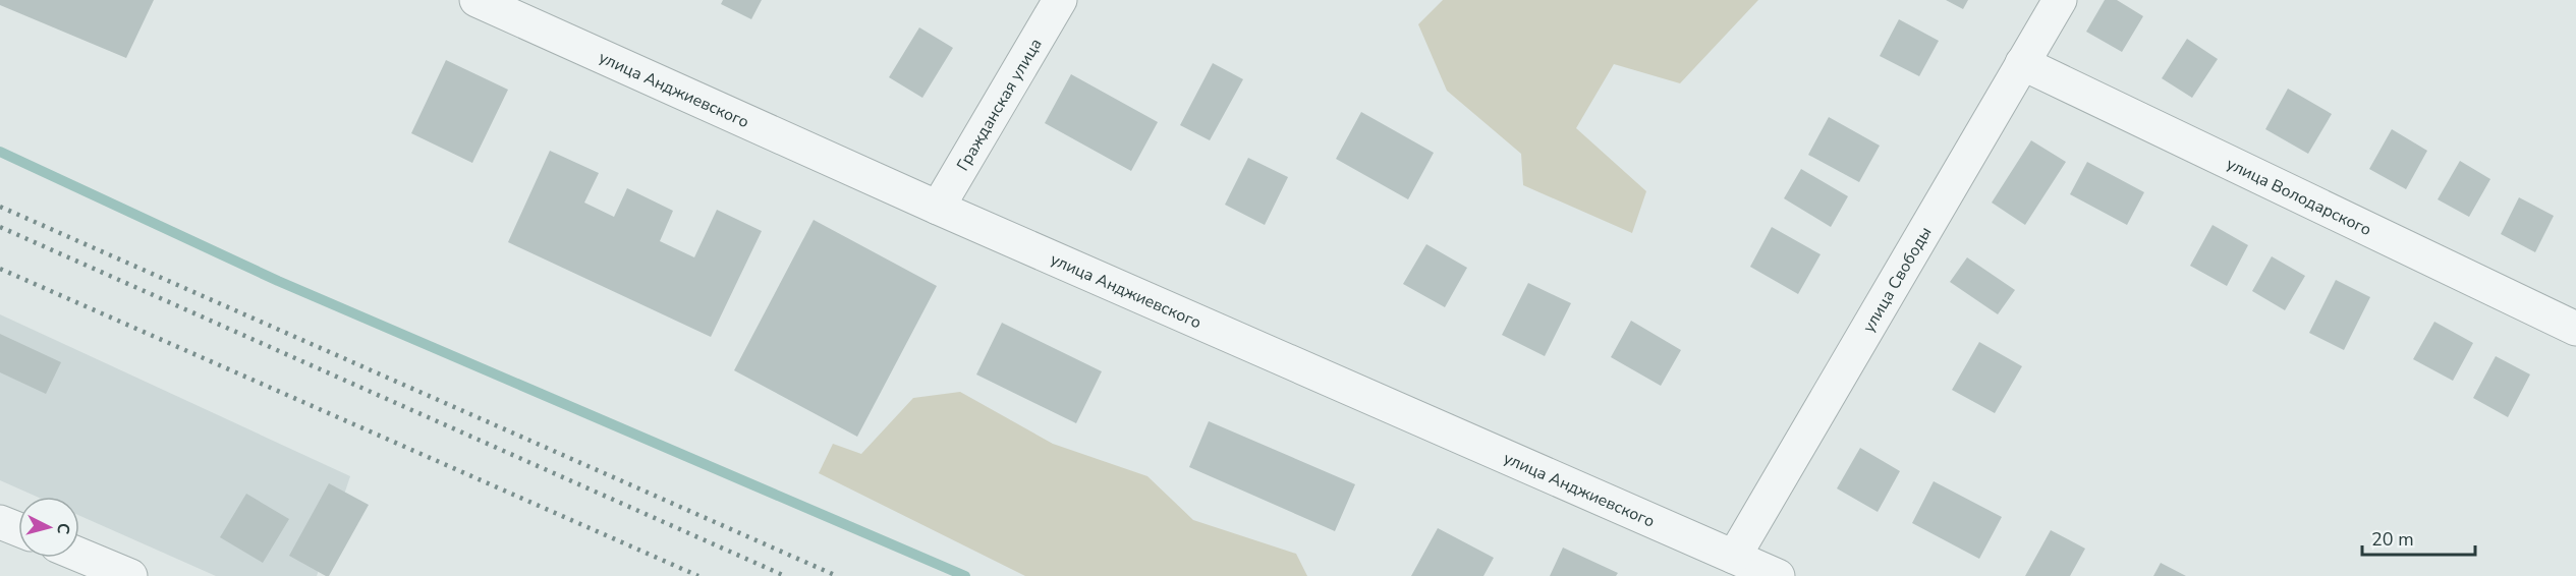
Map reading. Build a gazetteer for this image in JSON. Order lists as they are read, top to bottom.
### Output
{
  "streets": {
    "street": [
      "улица Анджиевского",
      "Гражданская улица",
      "улица Володарского",
      "улица Свободы"
    ]
  },
  "crossings": [
    ["улица Анджиевского", "Гражданская улица"],
    ["улица Анджиевского", "улица Свободы"],
    ["улица Володарского", "улица Свободы"]
  ],
  "scale_bar": "20 m",
  "north": "right"
}
